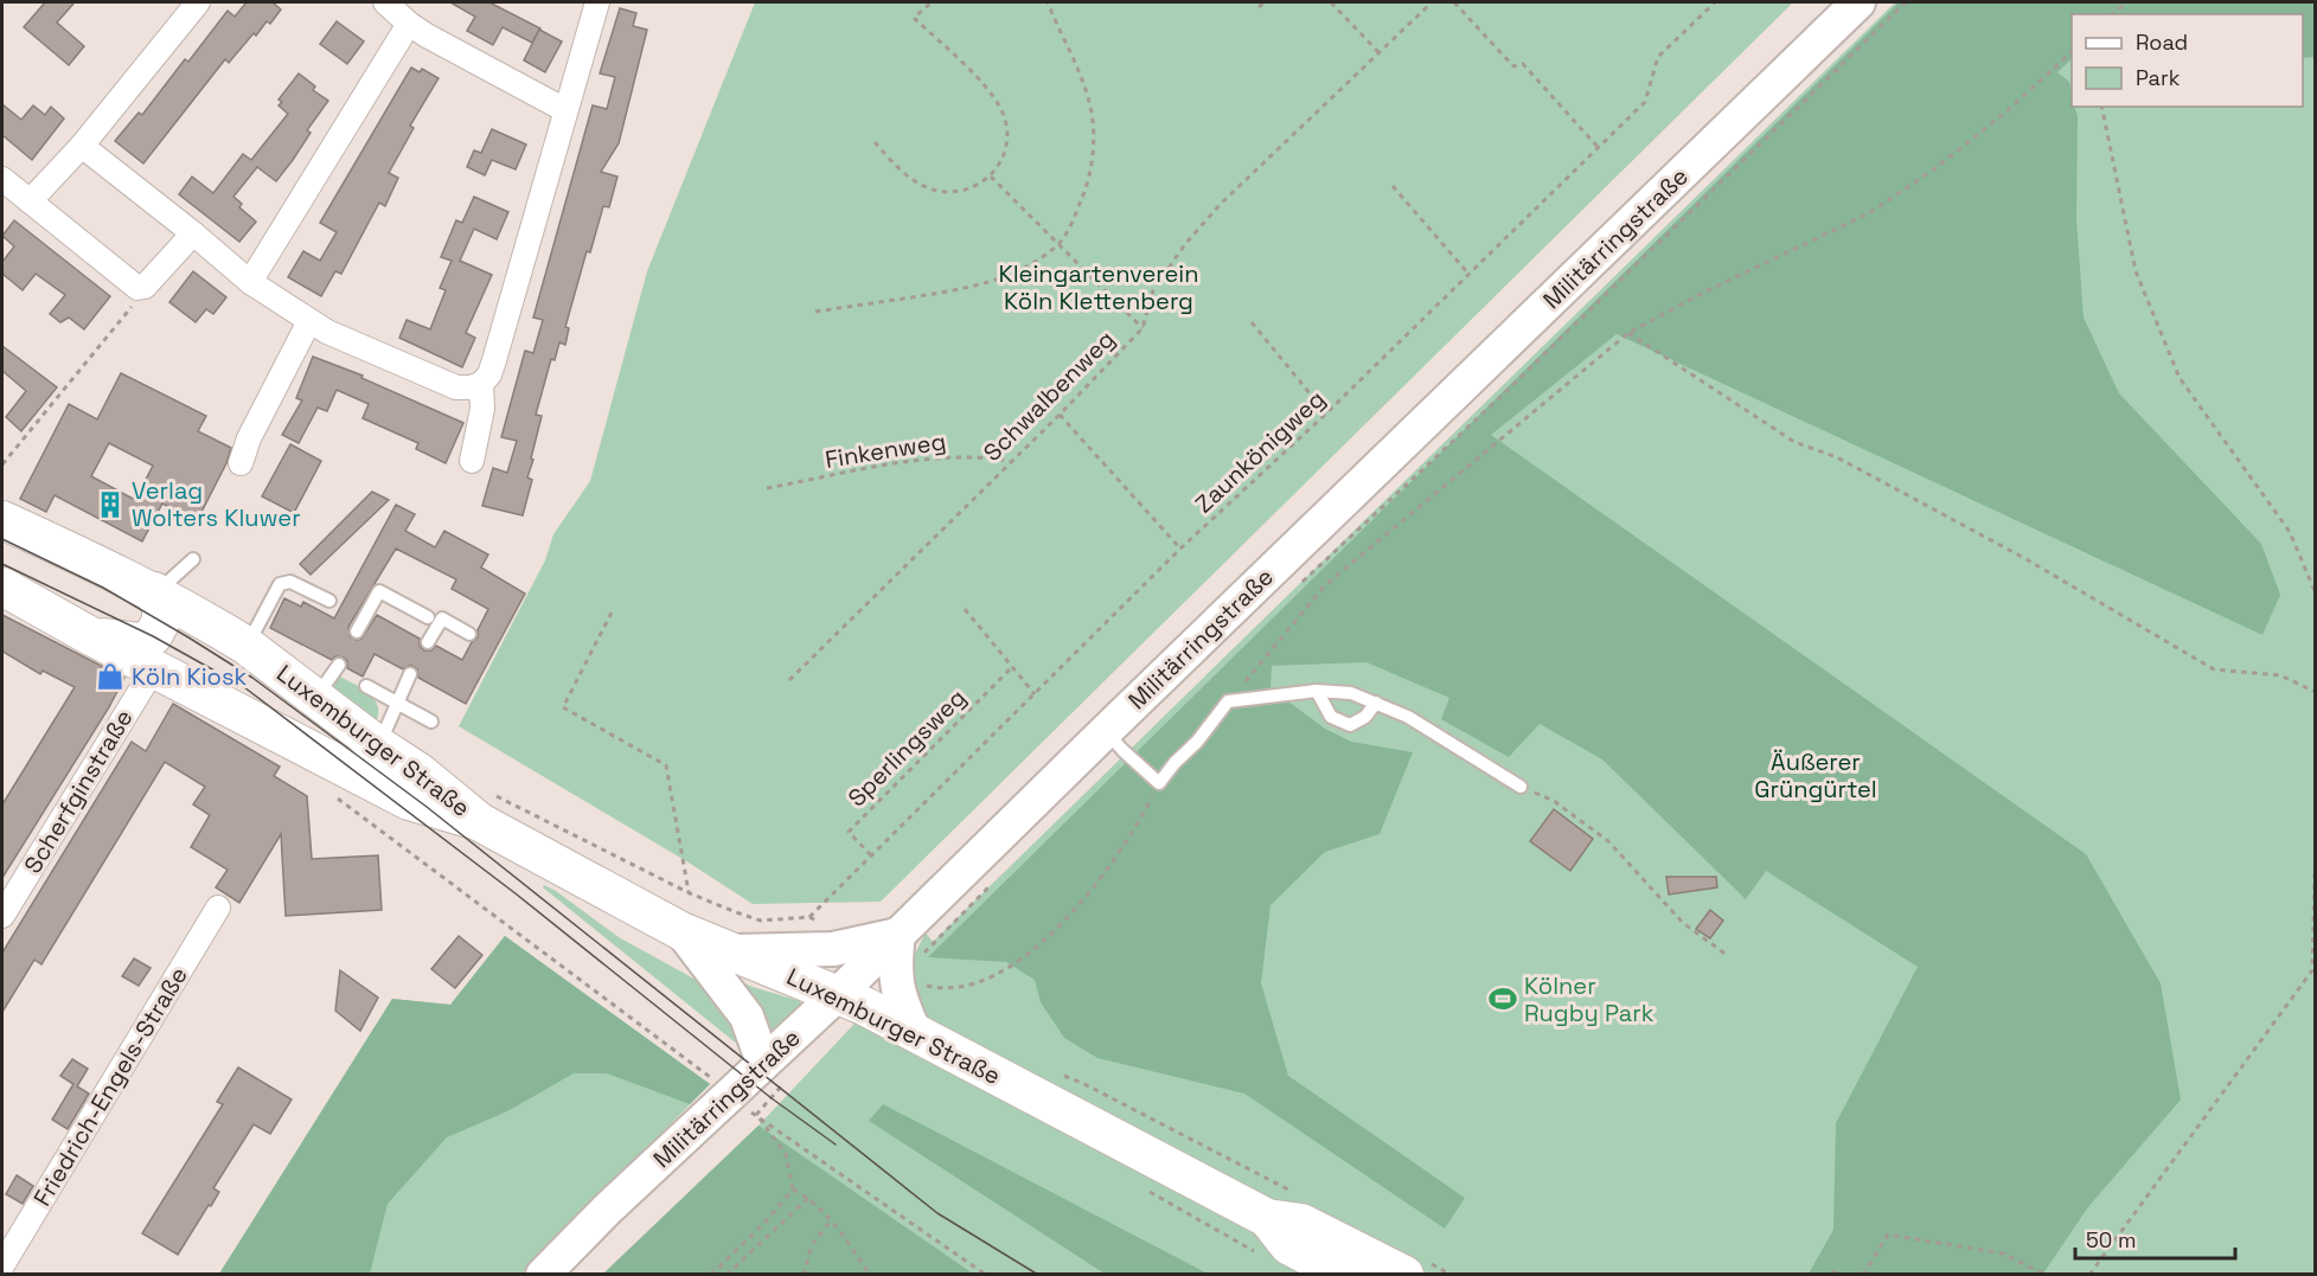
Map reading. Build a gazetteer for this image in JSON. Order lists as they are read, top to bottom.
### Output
{
  "streets": {
    "main road": ["Militärringstraße", "Luxemburger Straße"],
    "street": ["Scherfginstraße", "Friedrich-Engels-Straße"],
    "path": [
      "Schwalbenweg",
      "Finkenweg",
      "Zaunkönigweg",
      "Sperlingsweg"
    ]
  },
  "crossings": [
    ["Militärringstraße", "Luxemburger Straße"],
    ["Schwalbenweg", "Finkenweg"],
    ["Zaunkönigweg", "Sperlingsweg"],
    ["Luxemburger Straße", "Scherfginstraße"]
  ],
  "parks": ["Kleingartenverein Köln Klettenberg", "Äußerer Grüngürtel"],
  "places": {
    "building": ["Verlag Wolters Kluwer"],
    "shop": ["Köln Kiosk"],
    "sports": ["Kölner Rugby Park"]
  },
  "legend": ["Road", "Park"],
  "scale_bar": "50 m"
}
